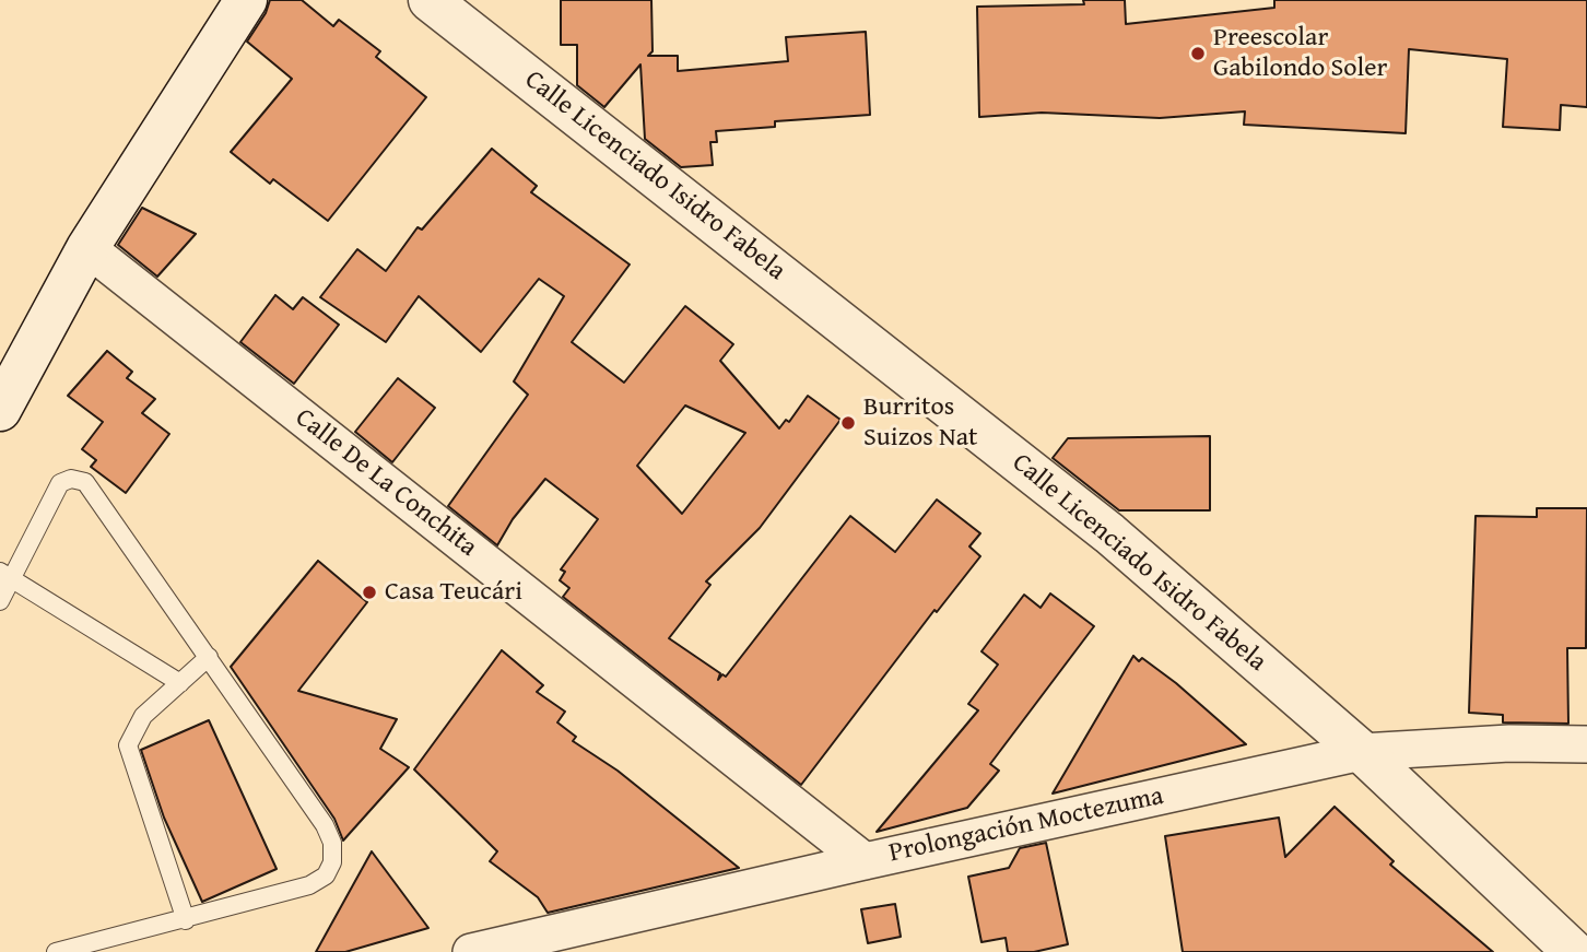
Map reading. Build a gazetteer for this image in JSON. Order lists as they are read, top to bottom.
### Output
{
  "streets": {
    "street": ["Calle Licenciado Isidro Fabela", "Calle De La Conchita", "Prolongación Moctezuma"]
  },
  "crossings": [
    ["Calle Licenciado Isidro Fabela", "Prolongación Moctezuma"],
    ["Calle De La Conchita", "Prolongación Moctezuma"]
  ],
  "places": ["Preescolar Gabilondo Soler", "Burritos Suizos Nat", "Casa Teucári"]
}
